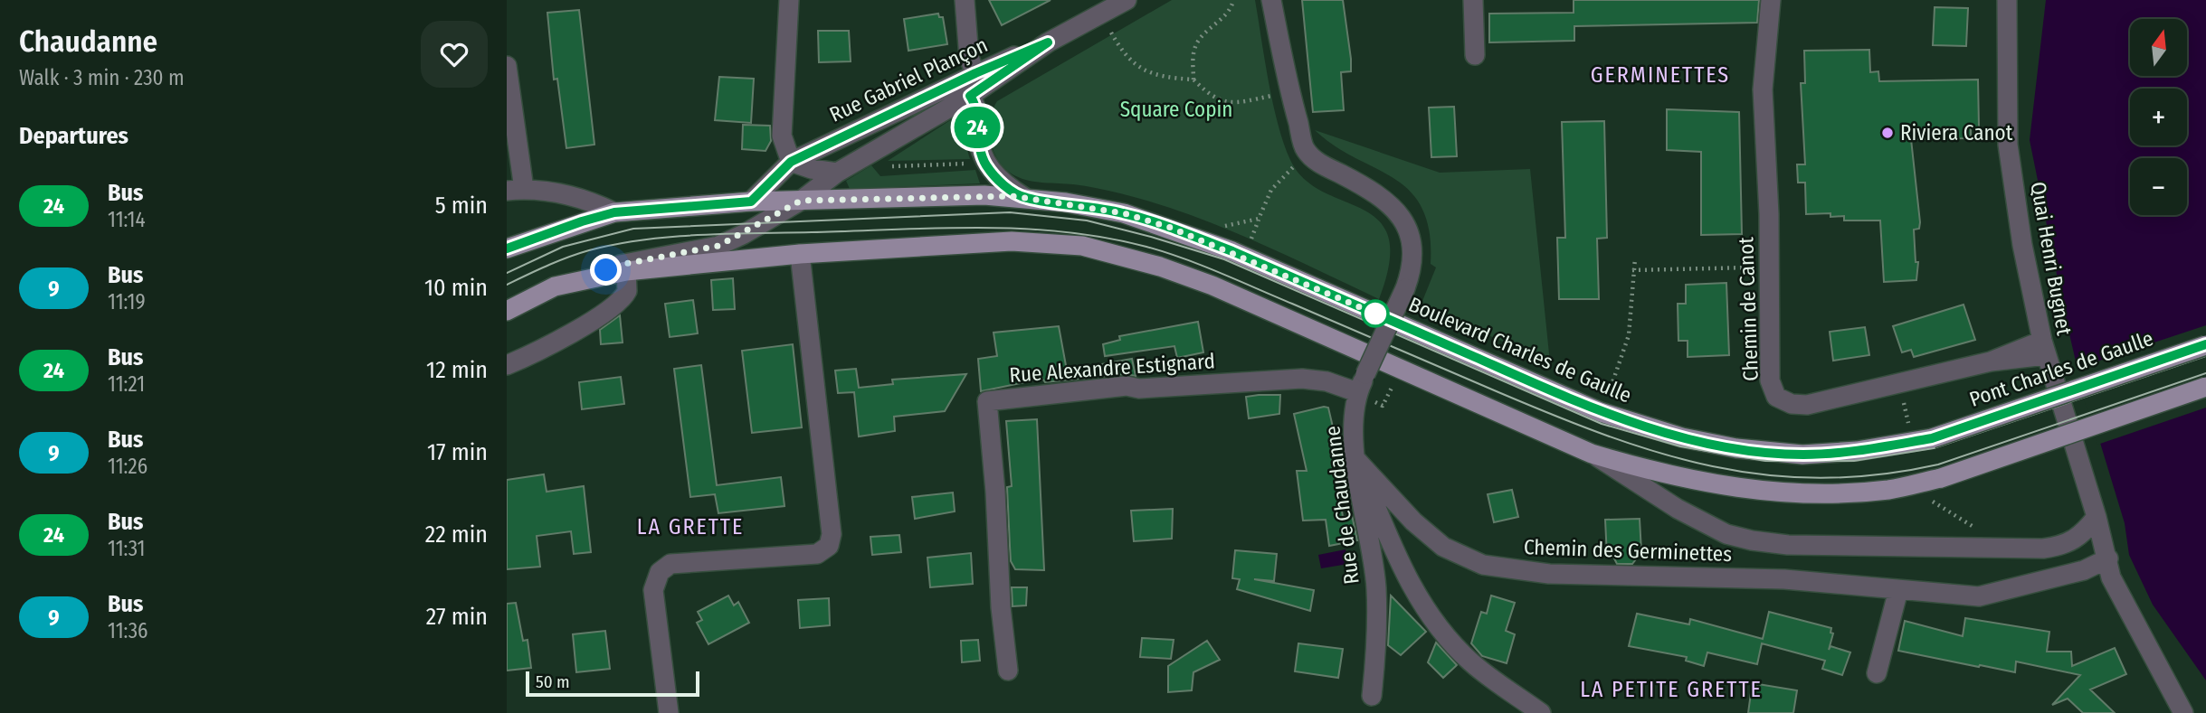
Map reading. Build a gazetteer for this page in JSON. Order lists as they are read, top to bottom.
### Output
{
  "streets": {
    "main road": ["Boulevard Charles de Gaulle", "Pont Charles de Gaulle"],
    "street": [
      "Rue Gabriel Plançon",
      "Quai Henri Bugnet",
      "Chemin de Canot",
      "Rue Alexandre Estignard",
      "Rue de Chaudanne",
      "Chemin des Germinettes"
    ]
  },
  "crossings": [
    ["Rue Gabriel Plançon", "Boulevard Charles de Gaulle"],
    ["Quai Henri Bugnet", "Chemin de Canot"],
    ["Quai Henri Bugnet", "Chemin des Germinettes"],
    ["Boulevard Charles de Gaulle", "Pont Charles de Gaulle"],
    ["Rue Alexandre Estignard", "Rue de Chaudanne"],
    ["Rue de Chaudanne", "Chemin des Germinettes"]
  ],
  "districts": ["GERMINETTES", "LA GRETTE", "LA PETITE GRETTE"],
  "parks": ["Square Copin"],
  "places": ["Riviera Canot"],
  "lines": ["bus line 24"],
  "scale_bar": "50 m",
  "north": "top",
  "page": {
    "heading": [
      ["Chaudanne", "Walk · 3 min · 230 m"],
      "Departures"
    ],
    "on_map": "24",
    "map_buttons": ["+", "−"],
    "list": [
      {
        "mark": "24",
        "name": "Bus",
        "note": "11:14",
        "value": "5 min"
      },
      {
        "mark": "9",
        "name": "Bus",
        "note": "11:19",
        "value": "10 min"
      },
      {
        "mark": "24",
        "name": "Bus",
        "note": "11:21",
        "value": "12 min"
      },
      {
        "mark": "9",
        "name": "Bus",
        "note": "11:26",
        "value": "17 min"
      },
      {
        "mark": "24",
        "name": "Bus",
        "note": "11:31",
        "value": "22 min"
      },
      {
        "mark": "9",
        "name": "Bus",
        "note": "11:36",
        "value": "27 min"
      }
    ],
    "scale": "50 m"
  }
}
